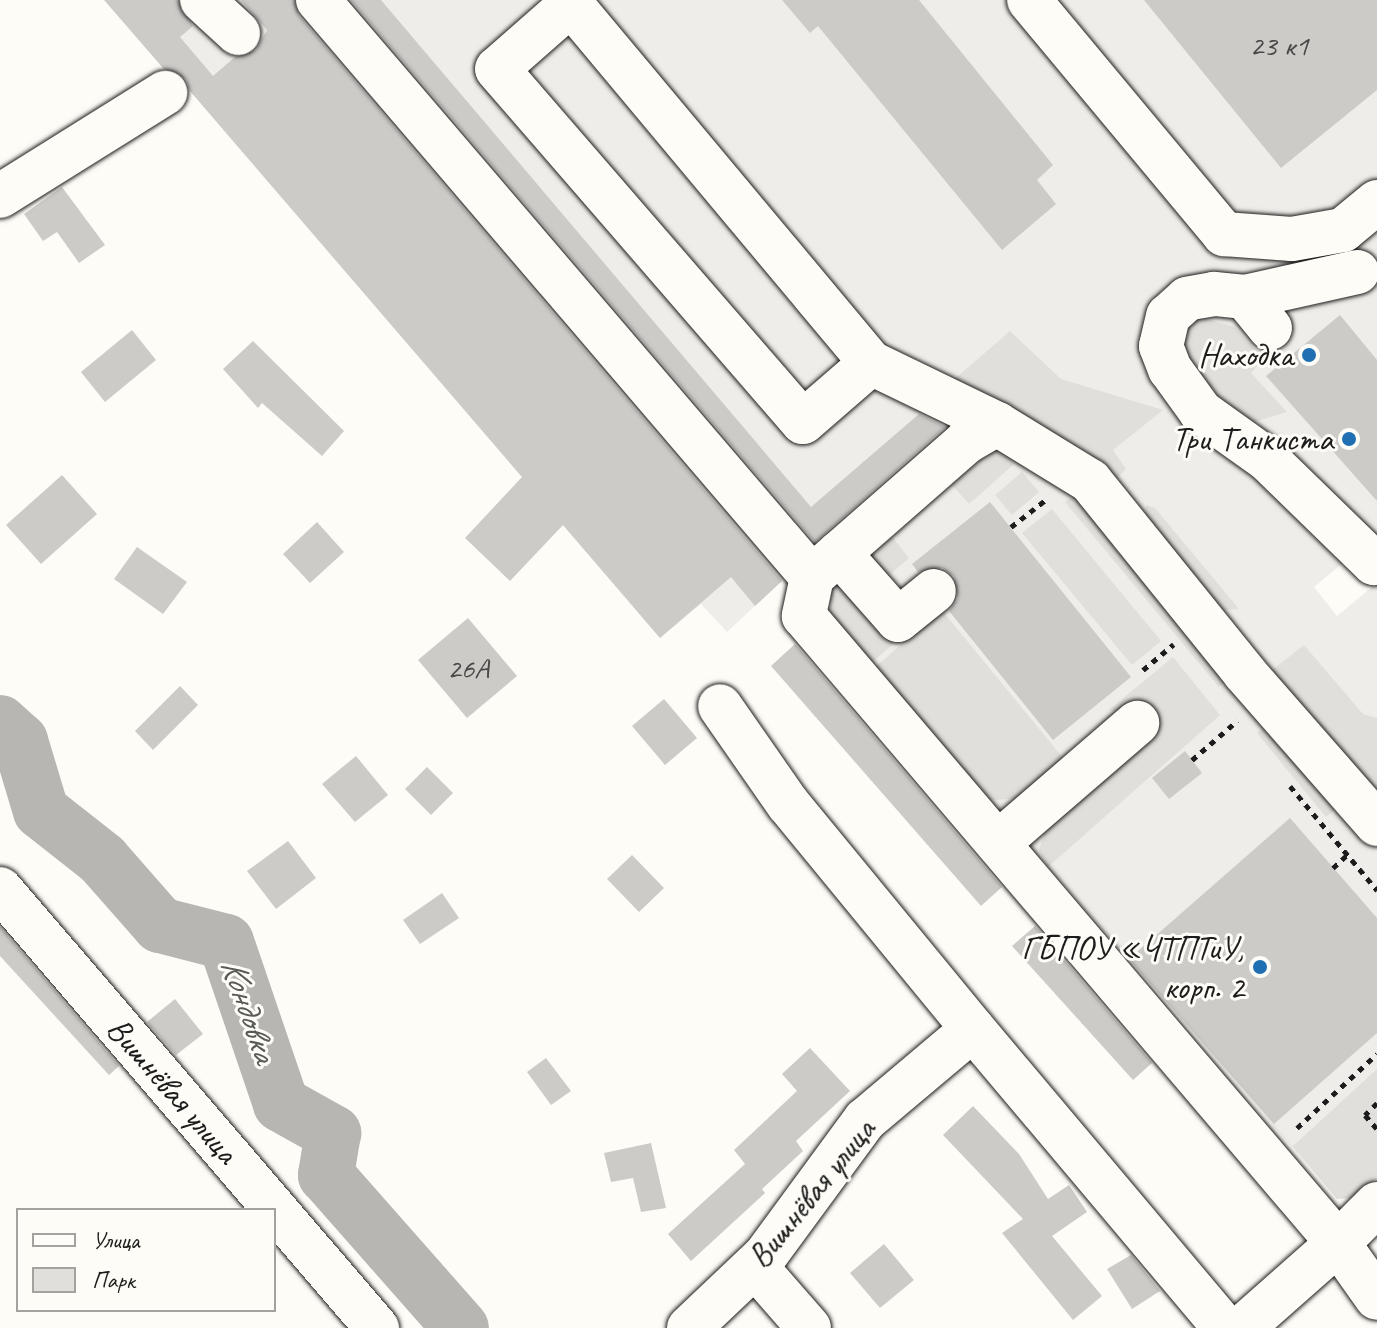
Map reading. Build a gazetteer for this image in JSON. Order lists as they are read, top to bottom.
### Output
{
  "streets": {
    "street": ["Вишнёвая улица"]
  },
  "water": ["Кондовка"],
  "places": ["Находка", "Три Танкиста", "ГБПОУ «ЧТПТиУ, корп. 2"],
  "house_numbers": ["23 к1", "26А"],
  "legend": ["Улица", "Парк"]
}
